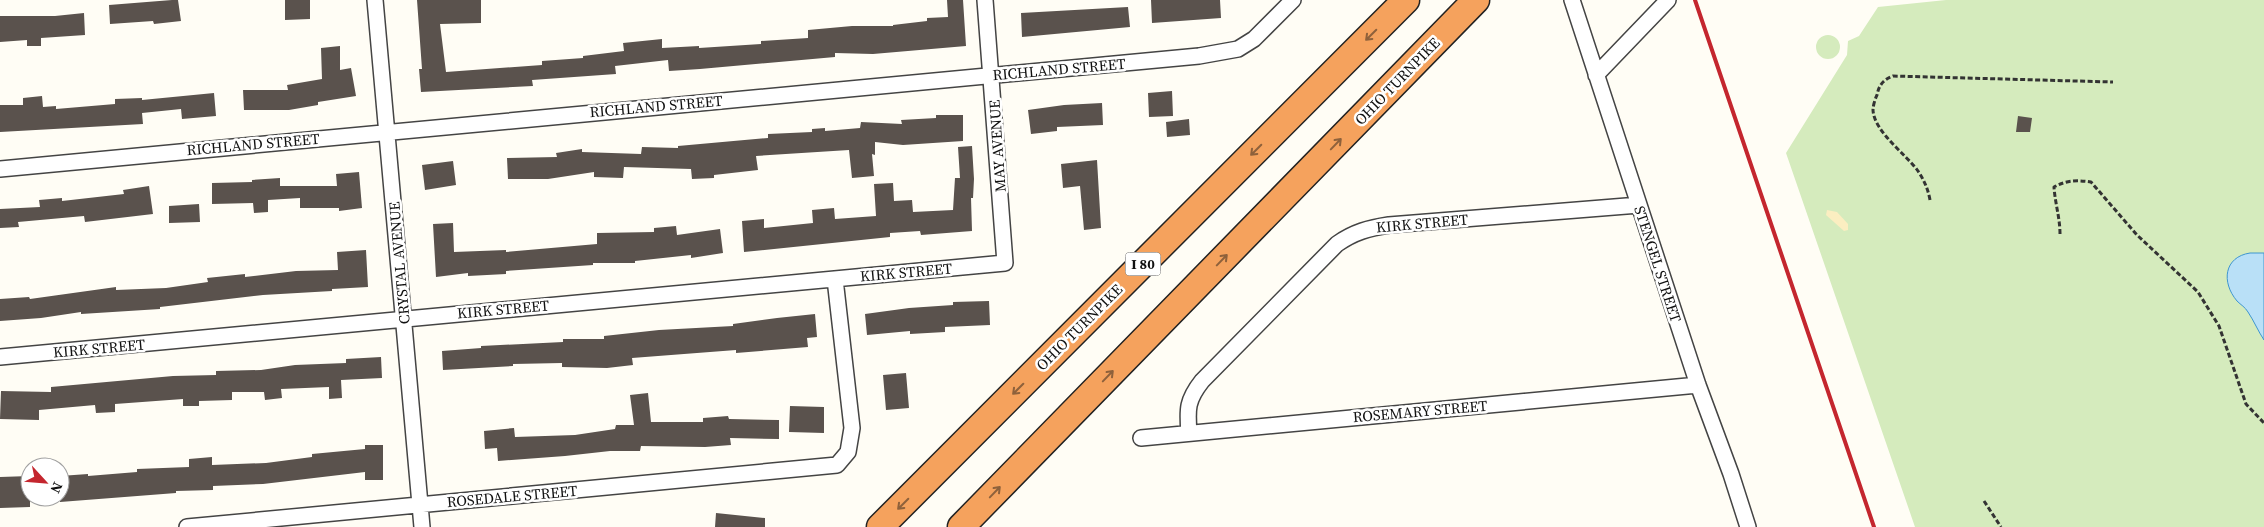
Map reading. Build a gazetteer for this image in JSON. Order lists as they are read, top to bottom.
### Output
{
  "streets": {
    "highway": ["OHIO TURNPIKE", "I 80"],
    "street": [
      "RICHLAND STREET",
      "MAY AVENUE",
      "KIRK STREET",
      "CRYSTAL AVENUE",
      "STENGEL STREET",
      "ROSEMARY STREET",
      "ROSEDALE STREET"
    ]
  },
  "crossings": [
    ["RICHLAND STREET", "MAY AVENUE"],
    ["RICHLAND STREET", "CRYSTAL AVENUE"],
    ["MAY AVENUE", "KIRK STREET"],
    ["KIRK STREET", "CRYSTAL AVENUE"],
    ["KIRK STREET", "STENGEL STREET"],
    ["KIRK STREET", "ROSEMARY STREET"],
    ["KIRK STREET", "ROSEDALE STREET"],
    ["CRYSTAL AVENUE", "ROSEDALE STREET"],
    ["STENGEL STREET", "ROSEMARY STREET"]
  ],
  "north": "bottom right"
}
